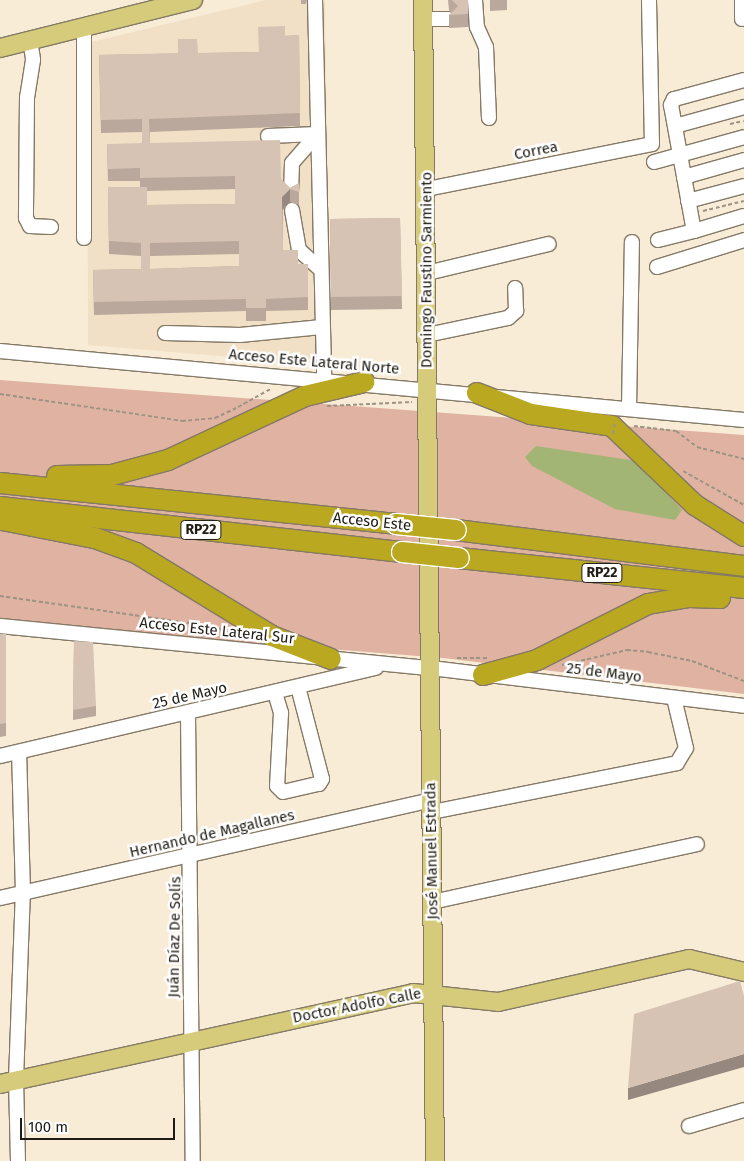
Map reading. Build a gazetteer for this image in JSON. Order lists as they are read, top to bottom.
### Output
{
  "streets": {
    "highway": ["Acceso Este", "RP22"],
    "main road": ["Domingo Faustino Sarmiento", "José Manuel Estrada", "Doctor Adolfo Calle"],
    "street": [
      "Correa",
      "Acceso Este Lateral Norte",
      "Acceso Este Lateral Sur",
      "25 de Mayo",
      "Hernando de Magallanes",
      "Juán Díaz De Solís"
    ]
  },
  "crossings": [
    ["Correa", "Domingo Faustino Sarmiento"],
    ["Domingo Faustino Sarmiento", "Acceso Este Lateral Norte"],
    ["Domingo Faustino Sarmiento", "José Manuel Estrada"],
    ["Acceso Este Lateral Sur", "25 de Mayo"],
    ["Acceso Este Lateral Sur", "José Manuel Estrada"],
    ["25 de Mayo", "Hernando de Magallanes"],
    ["25 de Mayo", "José Manuel Estrada"],
    ["25 de Mayo", "Juán Díaz De Solís"],
    ["Hernando de Magallanes", "José Manuel Estrada"],
    ["Hernando de Magallanes", "Juán Díaz De Solís"],
    ["José Manuel Estrada", "Doctor Adolfo Calle"],
    ["Juán Díaz De Solís", "Doctor Adolfo Calle"]
  ],
  "scale_bar": "100 m"
}
